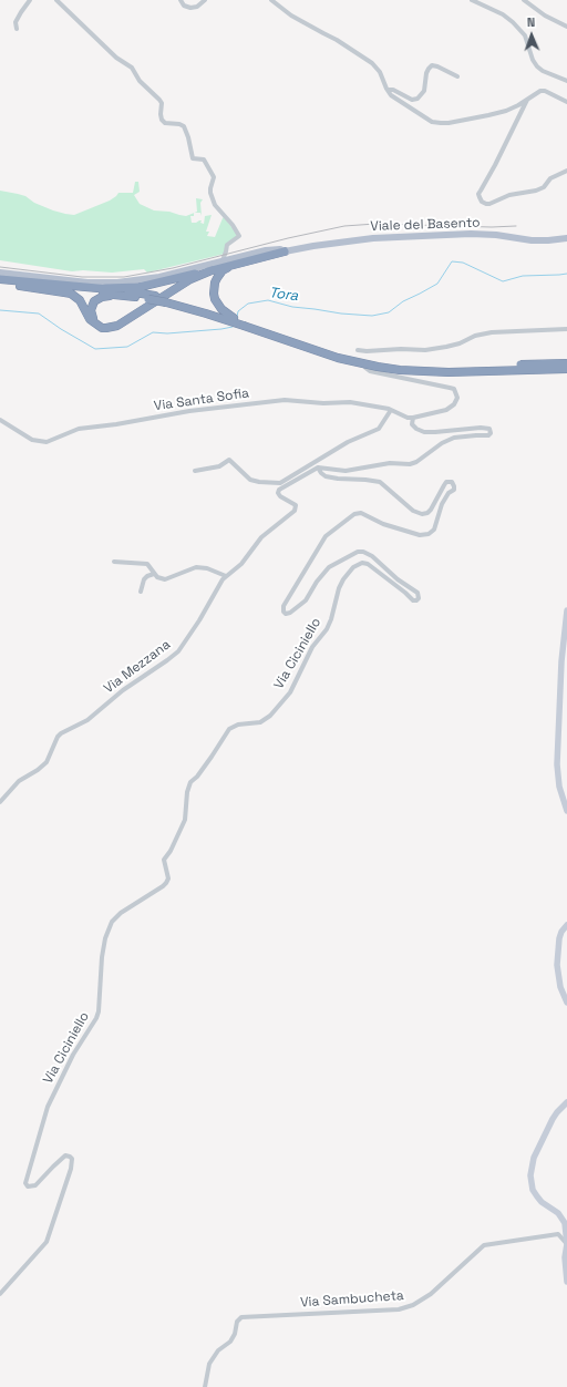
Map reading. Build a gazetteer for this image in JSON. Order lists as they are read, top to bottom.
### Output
{
  "streets": {
    "main road": ["Viale del Basento"],
    "street": [
      "Via Santa Sofia",
      "Via Ciciniello",
      "Via Mezzana",
      "Via Sambucheta"
    ]
  },
  "crossings": [
    ["Via Ciciniello", "Via Mezzana"]
  ],
  "water": ["Tora"],
  "north": "top"
}
